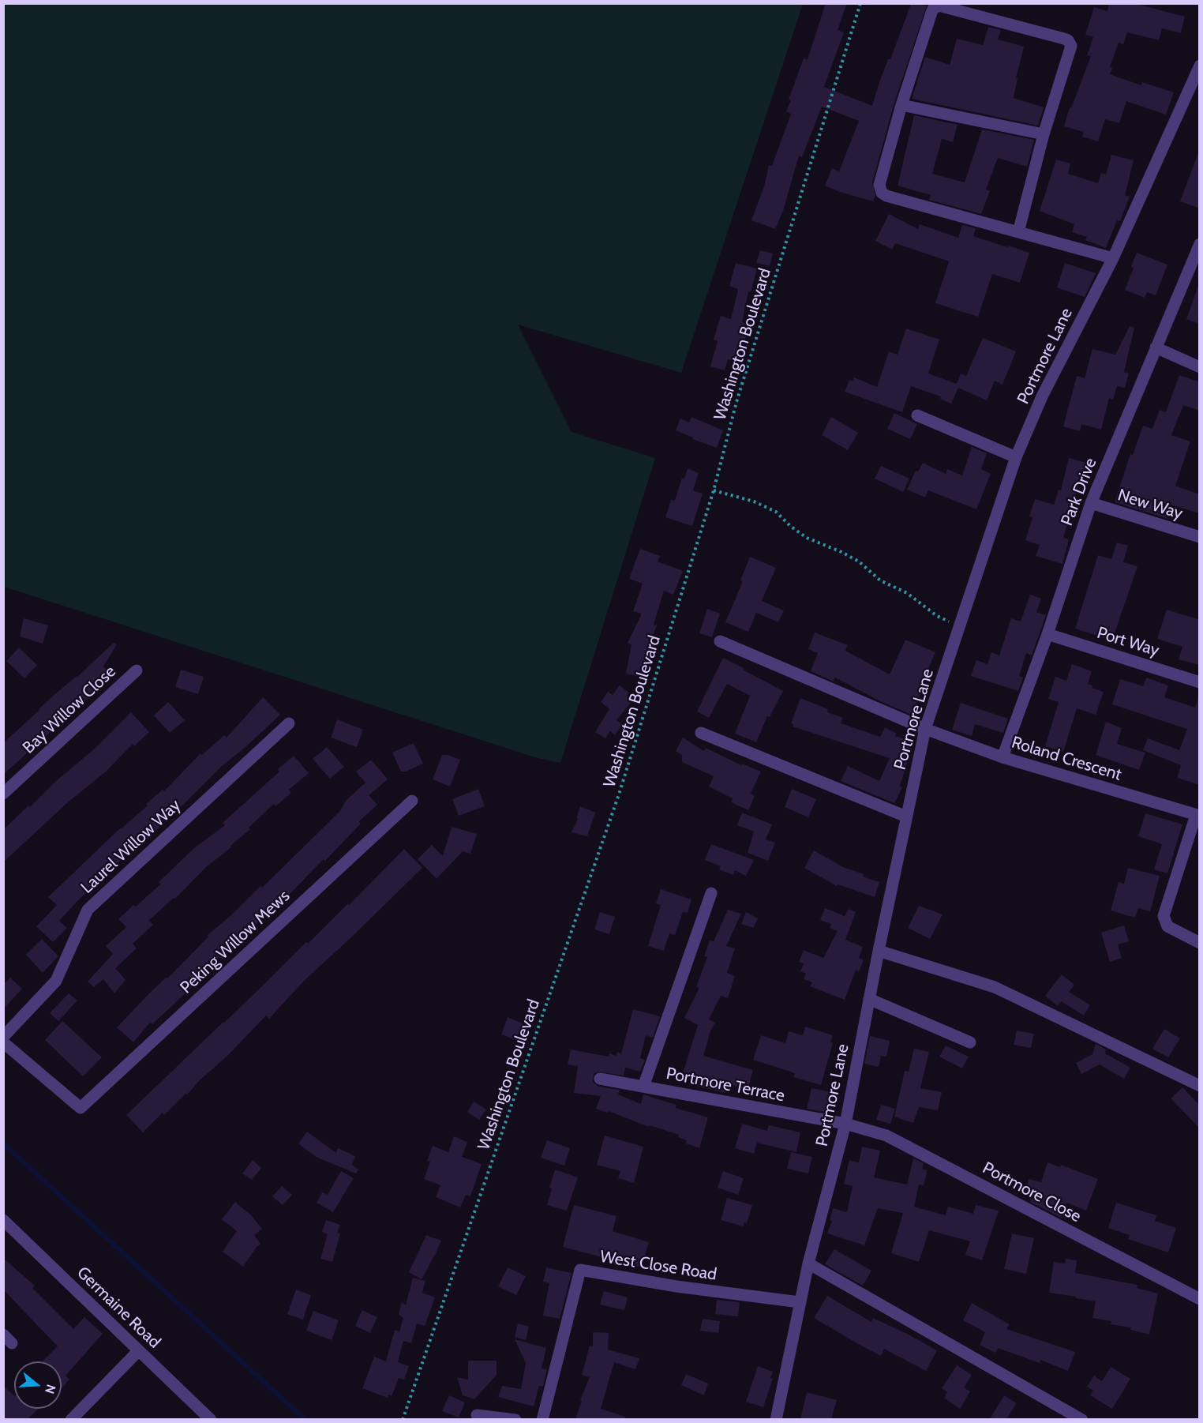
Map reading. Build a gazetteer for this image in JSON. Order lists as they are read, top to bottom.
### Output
{
  "streets": {
    "street": [
      "Portmore Lane",
      "Park Drive",
      "New Way",
      "Port Way",
      "Bay Willow Close",
      "Roland Crescent",
      "Laurel Willow Way",
      "Peking Willow Mews",
      "Portmore Terrace",
      "Portmore Close",
      "West Close Road",
      "Germaine Road"
    ],
    "path": ["Washington Boulevard"]
  },
  "crossings": [
    ["Portmore Lane", "Roland Crescent"],
    ["Portmore Lane", "Portmore Terrace"],
    ["Portmore Lane", "Portmore Close"],
    ["Portmore Lane", "West Close Road"],
    ["Park Drive", "New Way"],
    ["Park Drive", "Port Way"],
    ["Park Drive", "Roland Crescent"],
    ["Portmore Terrace", "Portmore Close"]
  ],
  "north": "right"
}
